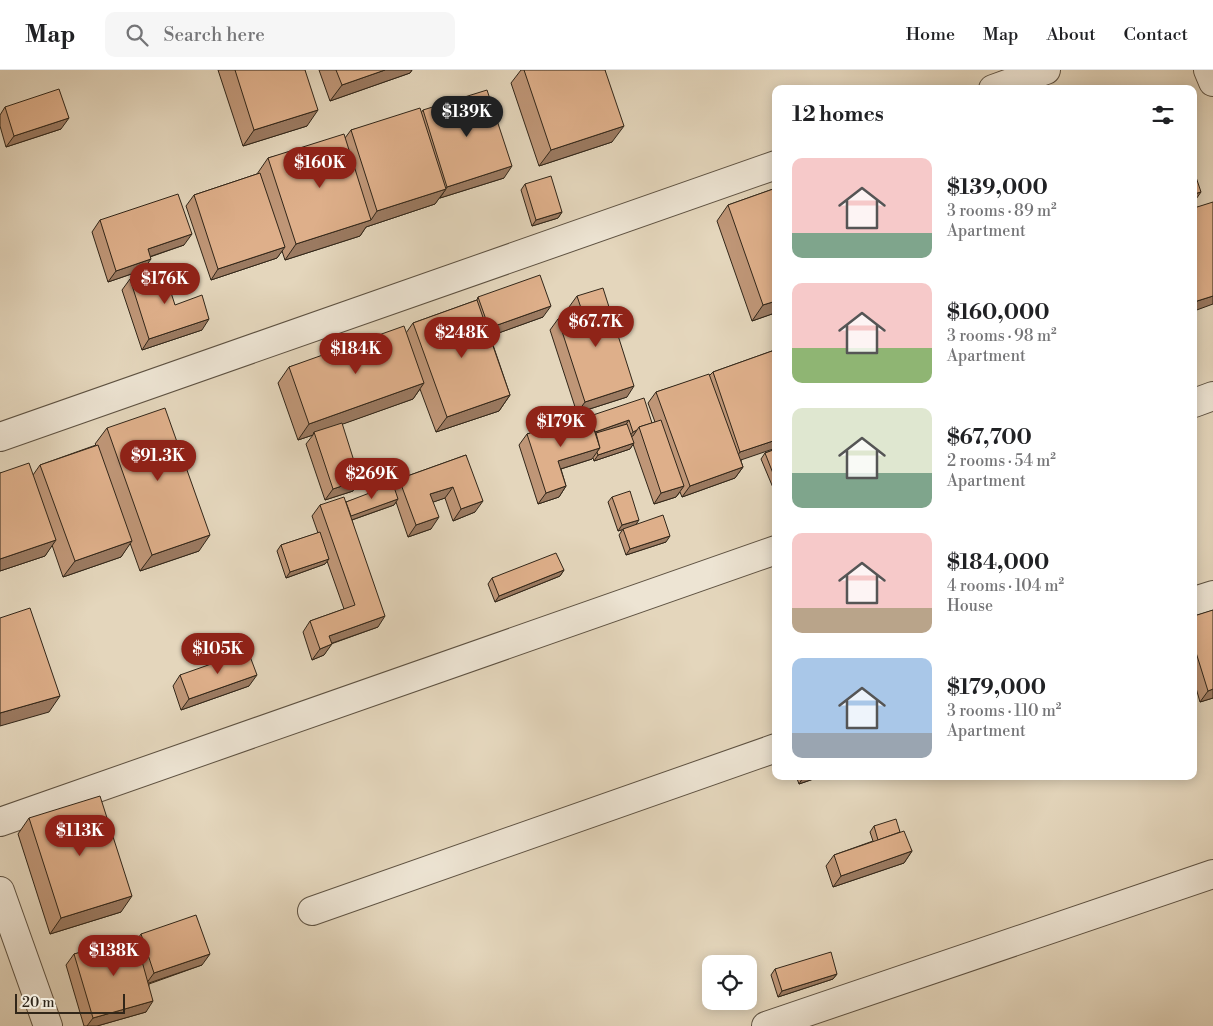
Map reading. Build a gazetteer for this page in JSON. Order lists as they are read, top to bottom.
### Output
{
  "scale_bar": "20 m",
  "page": {
    "header": "Map",
    "search": "Search here",
    "nav": [
      "Home",
      "Map",
      "About",
      "Contact"
    ],
    "heading": "12 homes",
    "price": [
      "$139K",
      "$160K",
      "$176K",
      "$67.7K",
      "$248K",
      "$184K",
      "$179K",
      "$91.3K",
      "$269K",
      "$105K",
      "$113K",
      "$138K"
    ],
    "list": [
      {
        "name": "$139,000",
        "note": "3 rooms · 89 m² · Apartment"
      },
      {
        "name": "$160,000",
        "note": "3 rooms · 98 m² · Apartment"
      },
      {
        "name": "$67,700",
        "note": "2 rooms · 54 m² · Apartment"
      },
      {
        "name": "$184,000",
        "note": "4 rooms · 104 m² · House"
      },
      {
        "name": "$179,000",
        "note": "3 rooms · 110 m² · Apartment"
      }
    ],
    "scale": "20 m"
  }
}
